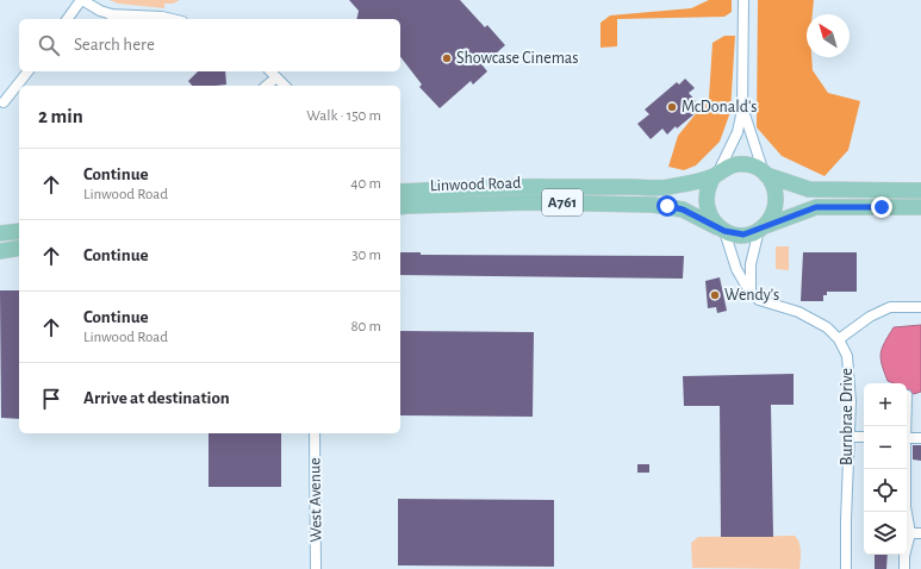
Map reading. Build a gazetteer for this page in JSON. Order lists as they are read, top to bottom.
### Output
{
  "streets": {
    "main road": ["Linwood Road", "A761"],
    "street": ["Burnbrae Drive", "West Avenue"]
  },
  "crossings": [
    ["Linwood Road", "Burnbrae Drive"]
  ],
  "places": ["Showcase Cinemas", "McDonald's", "Wendy's"],
  "north": "top left",
  "page": {
    "search": "Search here",
    "heading": ["2 min", "Walk · 150 m"],
    "list": [
      ["Continue", "Linwood Road", "40 m"],
      ["Continue", "30 m"],
      ["Continue", "Linwood Road", "80 m"],
      "Arrive at destination"
    ],
    "map_buttons": ["+", "−"]
  }
}
